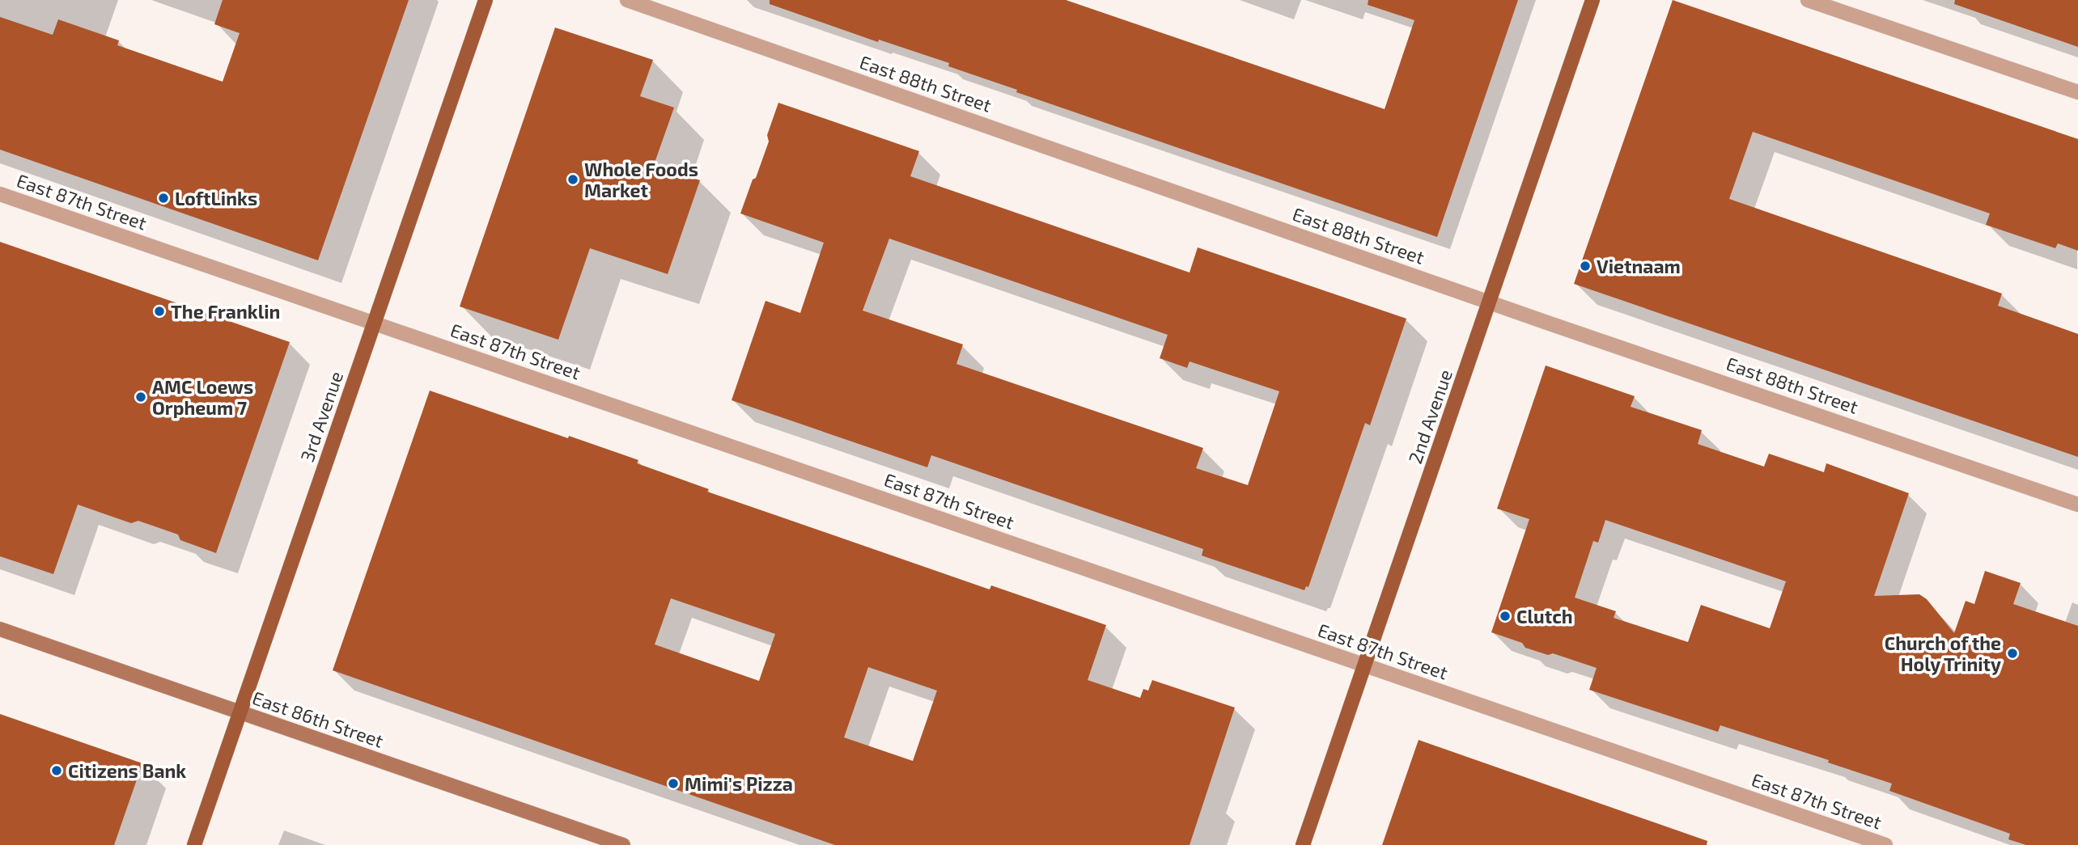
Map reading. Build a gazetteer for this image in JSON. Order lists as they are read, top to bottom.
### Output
{
  "streets": {
    "main road": ["3rd Avenue", "2nd Avenue", "East 86th Street"],
    "street": ["East 88th Street", "East 87th Street"]
  },
  "crossings": [
    ["East 88th Street", "2nd Avenue"],
    ["East 87th Street", "3rd Avenue"],
    ["East 87th Street", "2nd Avenue"],
    ["3rd Avenue", "East 86th Street"]
  ],
  "places": [
    "Whole Foods Market",
    "LoftLinks",
    "Vietnaam",
    "The Franklin",
    "AMC Loews Orpheum 7",
    "Clutch",
    "Church of the Holy Trinity",
    "Citizens Bank",
    "Mimi's Pizza"
  ]
}
